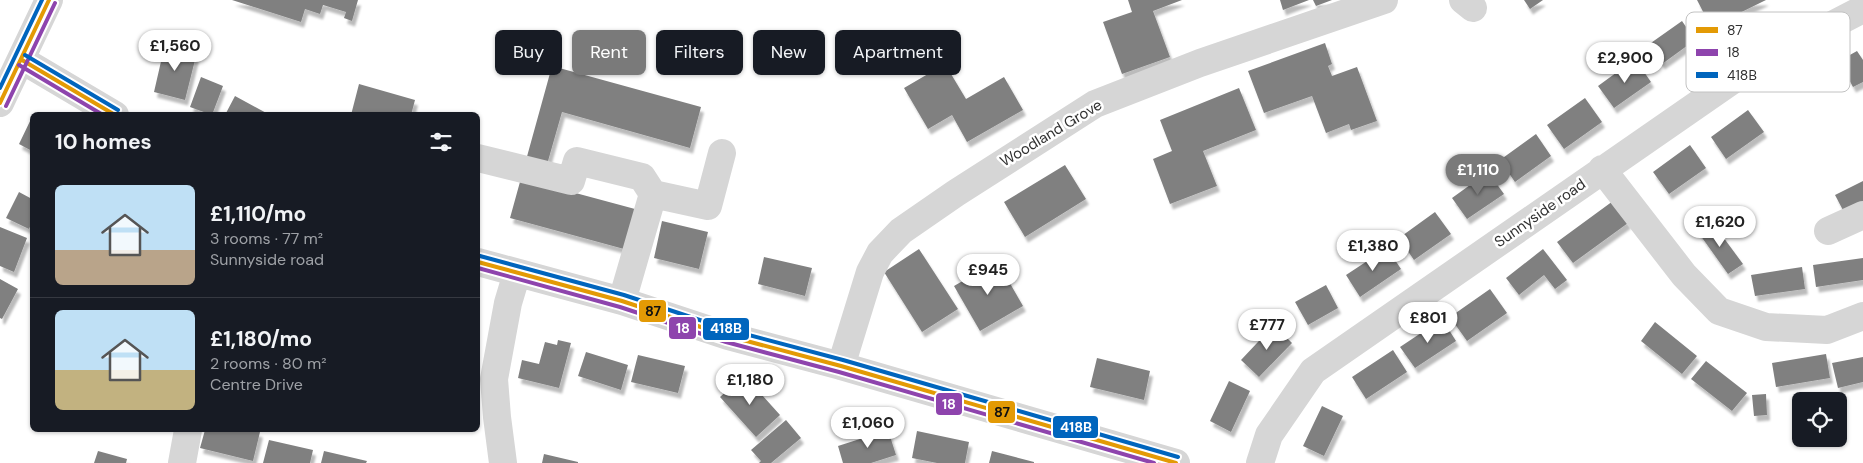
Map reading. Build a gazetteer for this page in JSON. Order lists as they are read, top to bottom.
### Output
{
  "streets": {
    "street": ["Woodland Grove", "Sunnyside road"]
  },
  "lines": ["transit line 87", "transit line 418B", "transit line 18"],
  "legend": ["87", "18", "418B"],
  "page": {
    "price": [
      "£1,560",
      "£2,900",
      "£1,110",
      "£1,620",
      "£1,380",
      "£945",
      "£801",
      "£777",
      "£1,180",
      "£1,060"
    ],
    "chip": [
      "Buy",
      "Rent",
      "Filters",
      "New",
      "Apartment"
    ],
    "heading": "10 homes",
    "list": [
      {
        "name": "£1,110/mo",
        "note": "3 rooms · 77 m² · Sunnyside road"
      },
      {
        "name": "£1,180/mo",
        "note": "2 rooms · 80 m² · Centre Drive"
      }
    ]
  }
}
